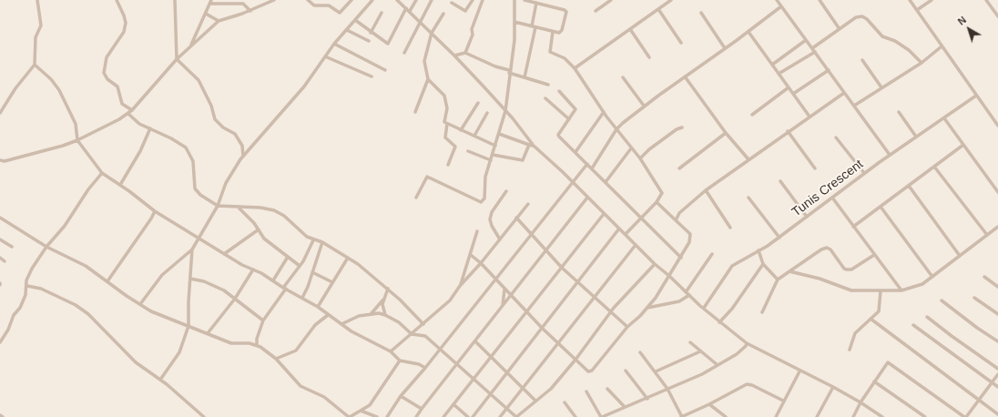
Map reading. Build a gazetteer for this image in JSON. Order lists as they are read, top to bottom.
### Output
{
  "streets": {
    "street": ["Tunis Crescent"]
  },
  "north": "top left"
}
